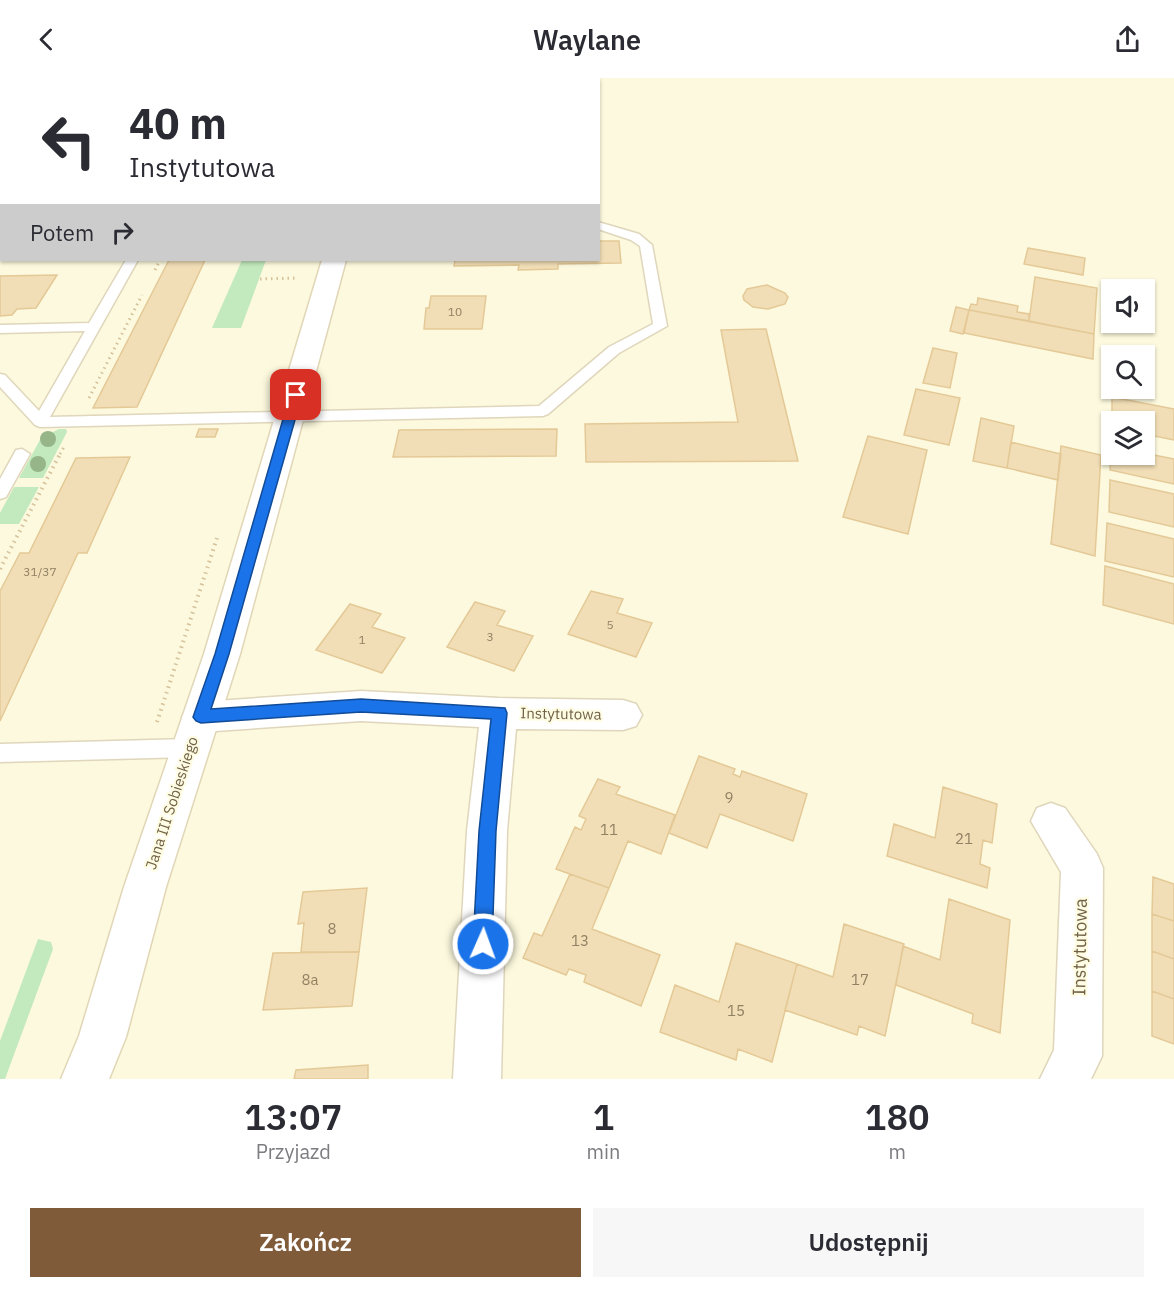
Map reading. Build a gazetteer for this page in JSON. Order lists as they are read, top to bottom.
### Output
{
  "streets": {
    "main road": ["Instytutowa", "Jana III Sobieskiego"]
  },
  "crossings": [
    ["Instytutowa", "Jana III Sobieskiego"]
  ],
  "house_numbers": [
    "10",
    "31/37",
    "5",
    "3",
    "1",
    "9",
    "11",
    "21",
    "8",
    "13",
    "8a",
    "17",
    "15"
  ],
  "page": {
    "header": "Waylane",
    "turn": ["40 m", "Instytutowa"],
    "then": "Potem",
    "eta": [
      "13:07",
      "Przyjazd",
      "1",
      "min",
      "180",
      "m"
    ],
    "buttons": ["Zakończ", "Udostępnij"]
  }
}
